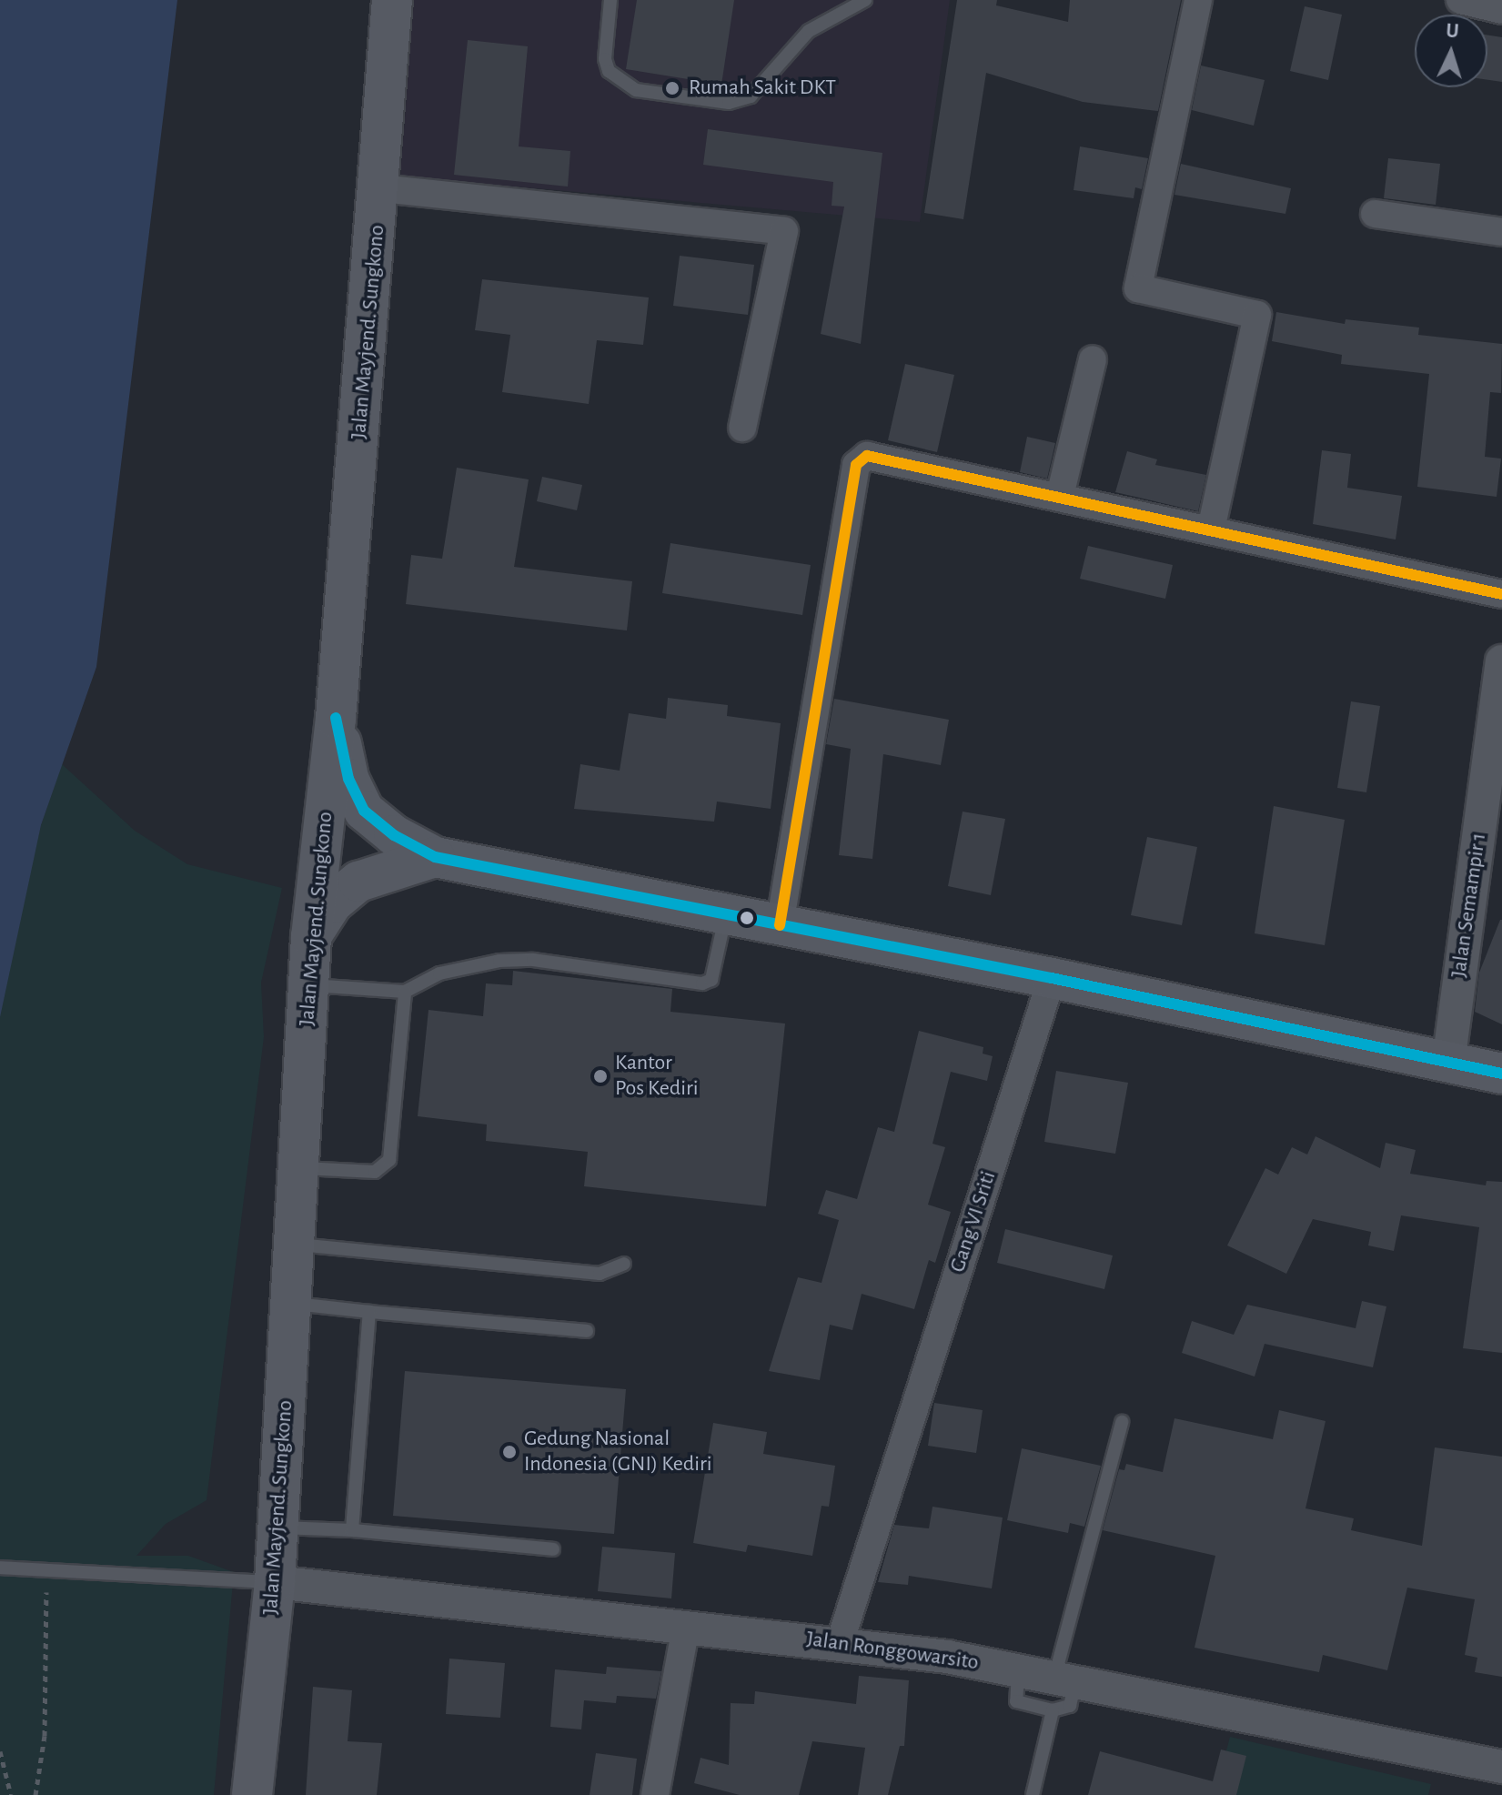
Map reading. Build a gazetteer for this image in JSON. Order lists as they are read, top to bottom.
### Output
{
  "streets": {
    "main road": ["Jalan Mayjend. Sungkono"],
    "street": ["Jalan Semampir 1", "Gang VI Sriti", "Jalan Ronggowarsito"]
  },
  "crossings": [
    ["Jalan Mayjend. Sungkono", "Jalan Ronggowarsito"],
    ["Gang VI Sriti", "Jalan Ronggowarsito"]
  ],
  "places": ["Rumah Sakit DKT", "Kantor Pos Kediri", "Gedung Nasional Indonesia (GNI) Kediri"],
  "north": "top"
}
